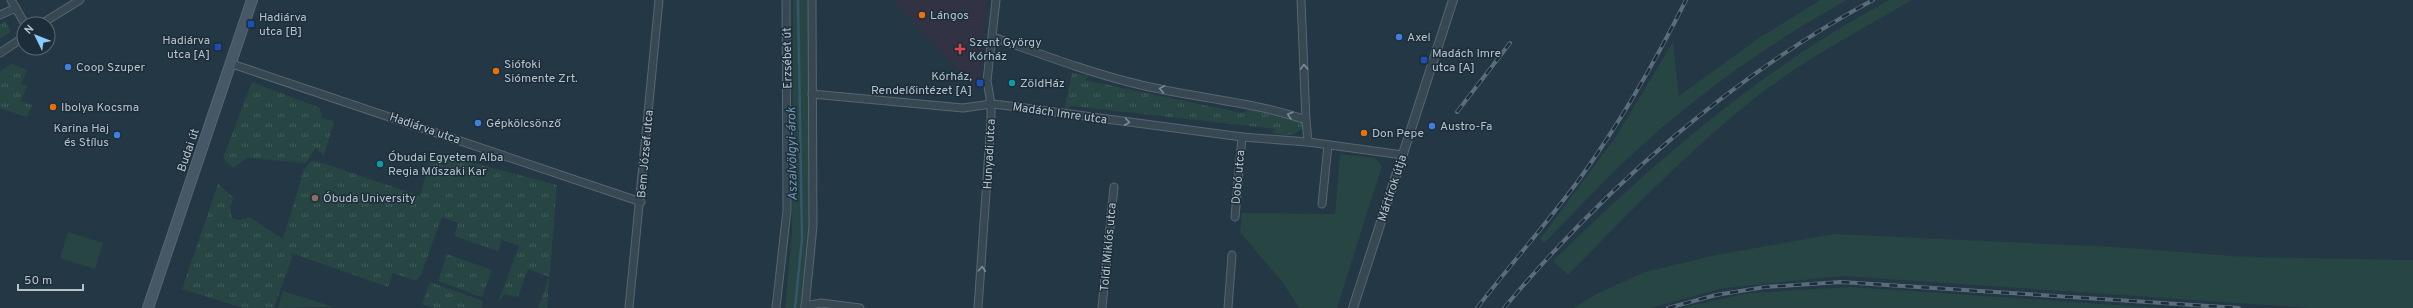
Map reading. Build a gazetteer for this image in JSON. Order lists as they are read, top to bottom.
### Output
{
  "streets": {
    "main road": ["Budai út"],
    "street": [
      "Erzsébet út",
      "Madách Imre utca",
      "Hadiárva utca",
      "Bem József utca",
      "Hunyadi utca",
      "Dobó utca",
      "Mártírok útja",
      "Toldi Miklós utca"
    ]
  },
  "crossings": [
    ["Erzsébet út", "Madách Imre utca"],
    ["Madách Imre utca", "Hunyadi utca"],
    ["Madách Imre utca", "Dobó utca"],
    ["Madách Imre utca", "Mártírok útja"],
    ["Hadiárva utca", "Budai út"],
    ["Hadiárva utca", "Bem József utca"]
  ],
  "one_way": ["Hunyadi utca"],
  "water": ["Aszalvölgyi-árok"],
  "places": {
    "other": [
      "Lángos",
      "Axel",
      "Coop Szuper",
      "Siófoki Siómente Zrt.",
      "ZöldHáz",
      "Ibolya Kocsma",
      "Gépkölcsönző",
      "Austro-Fa",
      "Don Pepe",
      "Karina Haj és Stílus",
      "Óbudai Egyetem Alba Regia Műszaki Kar",
      "Óbuda University"
    ],
    "transit": [
      "Hadiárva utca [B]",
      "Hadiárva utca [A]",
      "Madách Imre utca [A]",
      "Kórház, Rendelőintézet [A]"
    ],
    "health": ["Szent György Kórház"]
  },
  "scale_bar": "50 m",
  "north": "top left"
}
